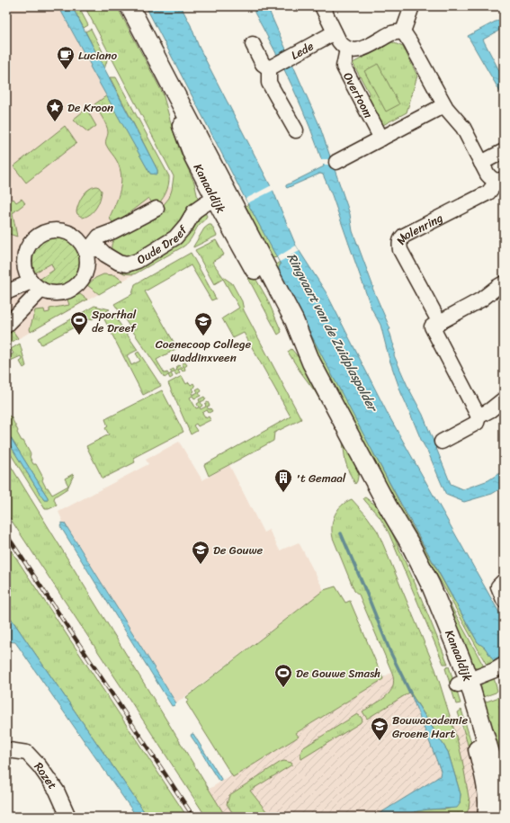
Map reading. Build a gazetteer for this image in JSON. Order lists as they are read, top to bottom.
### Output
{
  "streets": {
    "main road": ["Kanaaldijk"],
    "street": [
      "Lede",
      "Overtoom",
      "Molenring",
      "Oude Dreef",
      "Rozet"
    ]
  },
  "crossings": [
    ["Kanaaldijk", "Oude Dreef"]
  ],
  "water": ["Ringvaart van de Zuidplaspolder"],
  "places": {
    "cafe": ["Luciano"],
    "place": ["De Kroon"],
    "sports": ["Sporthal de Dreef", "De Gouwe Smash"],
    "school or university": ["Coenecoop College Waddinxveen", "De Gouwe", "Bouwacademie Groene Hart"],
    "building": ["'t Gemaal"]
  }
}
